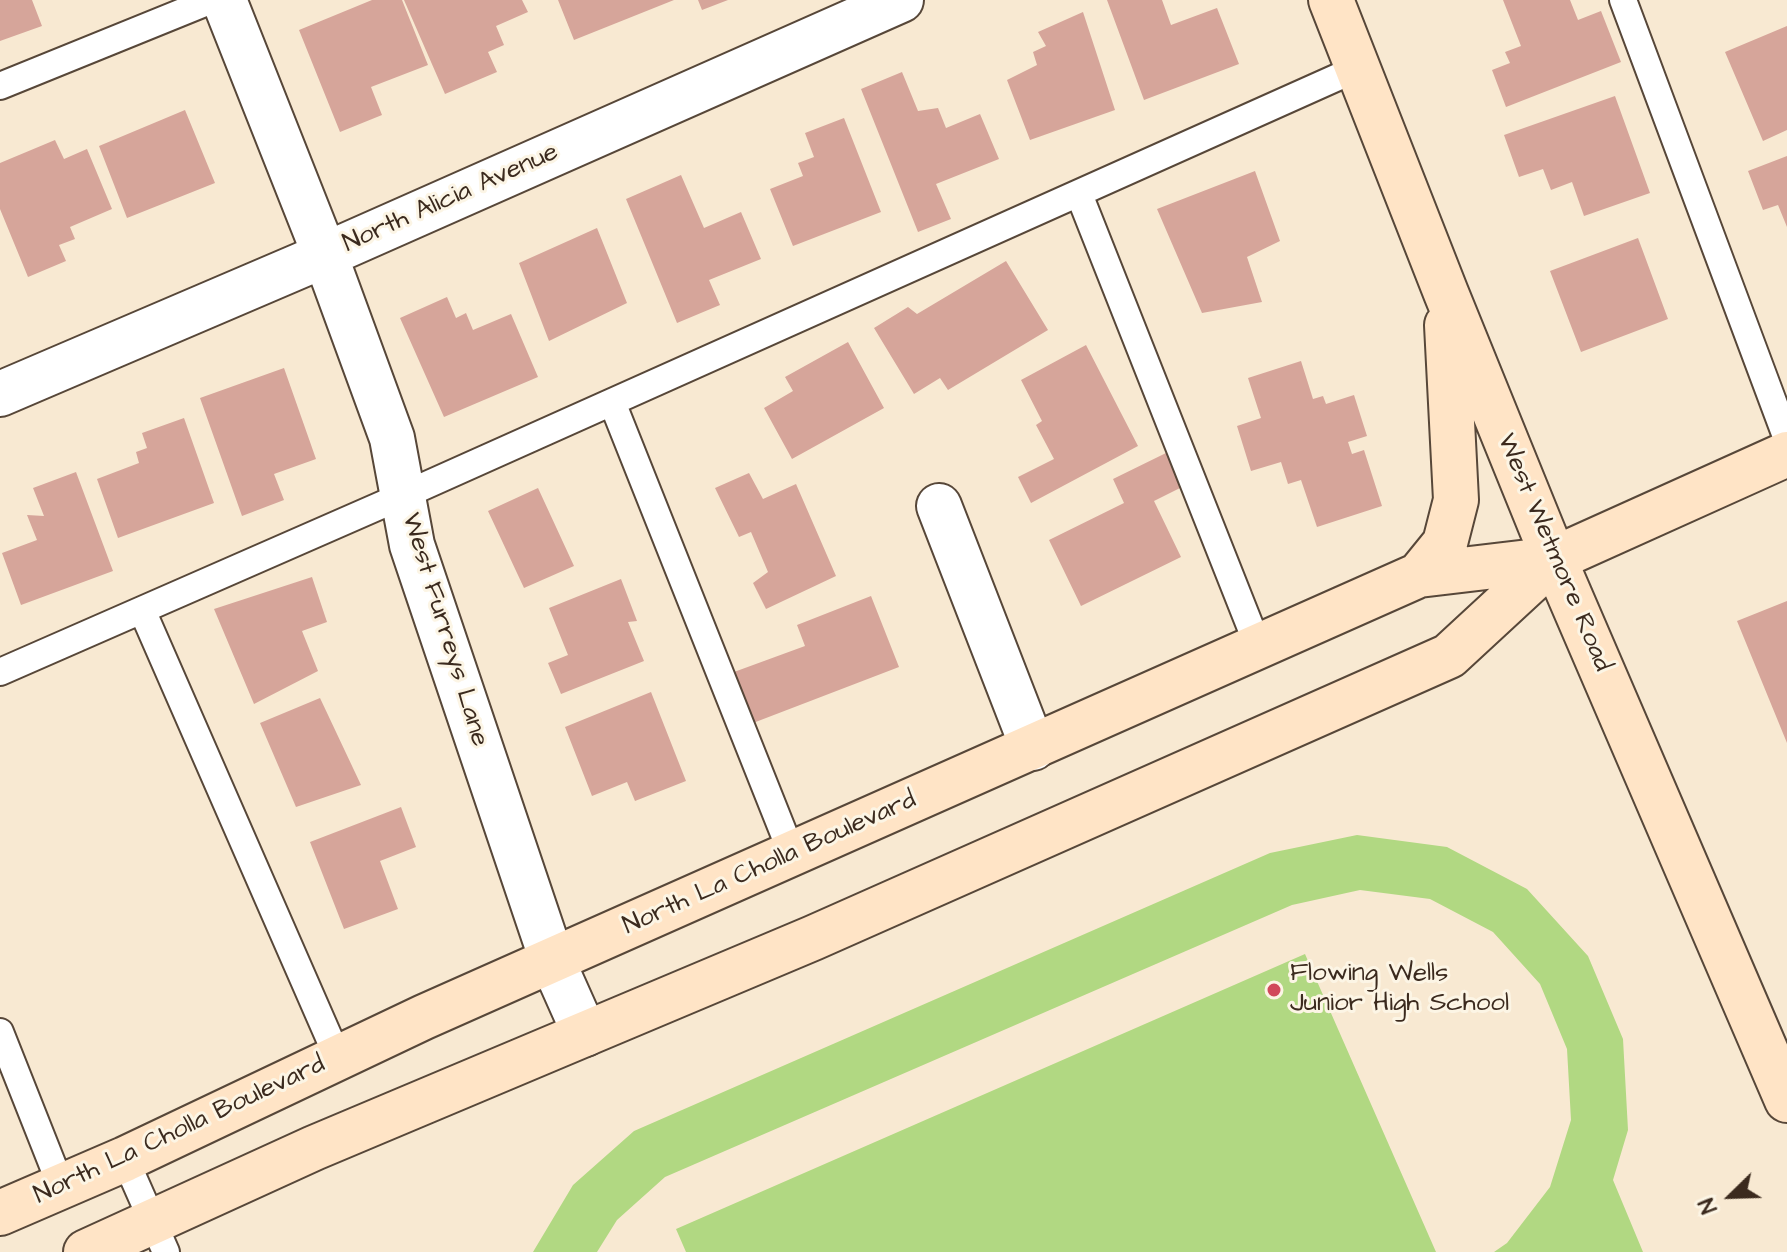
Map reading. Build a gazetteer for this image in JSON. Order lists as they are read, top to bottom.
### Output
{
  "streets": {
    "street": [
      "North Alicia Avenue",
      "West Wetmore Road",
      "West Furreys Lane",
      "North La Cholla Boulevard"
    ]
  },
  "crossings": [
    ["North Alicia Avenue", "West Furreys Lane"],
    ["West Wetmore Road", "North La Cholla Boulevard"],
    ["West Furreys Lane", "North La Cholla Boulevard"]
  ],
  "places": ["Flowing Wells Junior High School"],
  "north": "bottom left"
}
